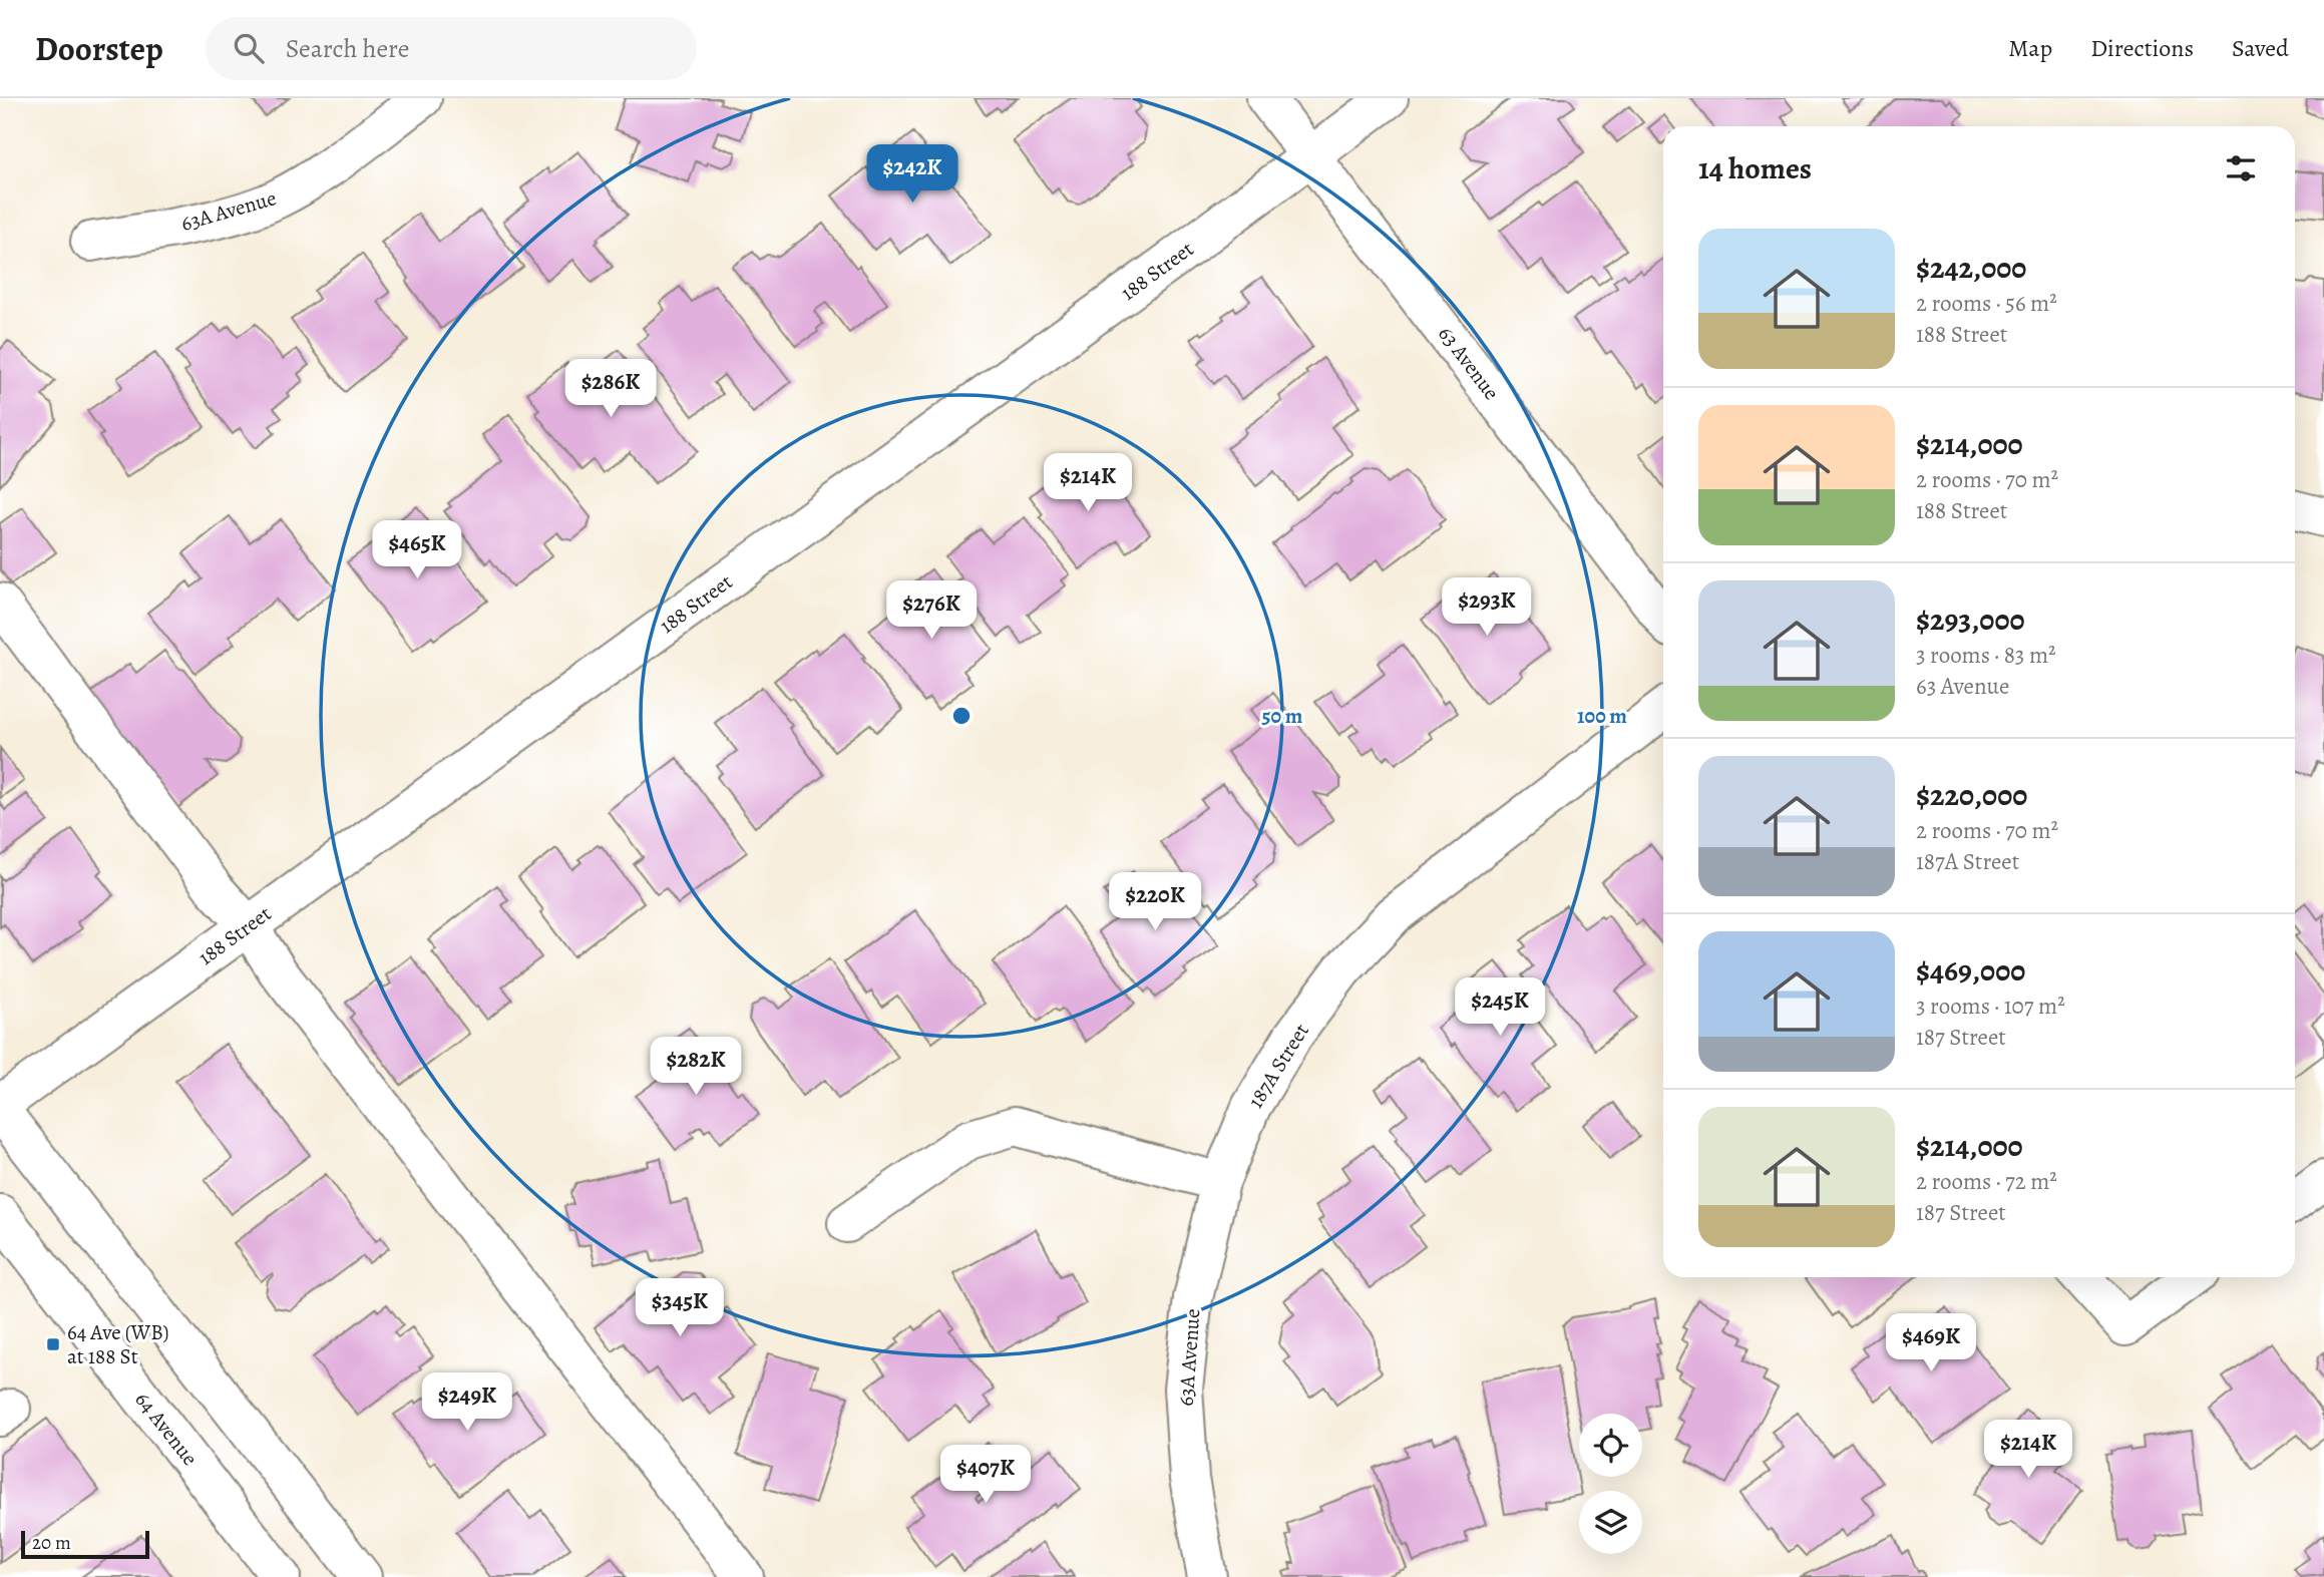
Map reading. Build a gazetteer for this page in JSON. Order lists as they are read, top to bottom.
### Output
{
  "streets": {
    "street": [
      "63A Avenue",
      "188 Street",
      "63 Avenue",
      "187A Street",
      "64 Avenue"
    ]
  },
  "crossings": [
    ["63A Avenue", "187A Street"],
    ["188 Street", "63 Avenue"]
  ],
  "places": {
    "transit": ["64 Ave (WB) at 188 St"]
  },
  "scale_bar": "20 m",
  "page": {
    "header": "Doorstep",
    "search": "Search here",
    "nav": ["Map", "Directions", "Saved"],
    "heading": "14 homes",
    "price": [
      "$242K",
      "$286K",
      "$214K",
      "$465K",
      "$293K",
      "$276K",
      "$220K",
      "$245K",
      "$282K",
      "$345K",
      "$469K",
      "$249K",
      "$214K",
      "$407K"
    ],
    "list": [
      {
        "name": "$242,000",
        "note": "2 rooms · 56 m² · 188 Street"
      },
      {
        "name": "$214,000",
        "note": "2 rooms · 70 m² · 188 Street"
      },
      {
        "name": "$293,000",
        "note": "3 rooms · 83 m² · 63 Avenue"
      },
      {
        "name": "$220,000",
        "note": "2 rooms · 70 m² · 187A Street"
      },
      {
        "name": "$469,000",
        "note": "3 rooms · 107 m² · 187 Street"
      },
      {
        "name": "$214,000",
        "note": "2 rooms · 72 m² · 187 Street"
      }
    ],
    "scale": "20 m"
  },
  "rings": ["50 m", "100 m"]
}
